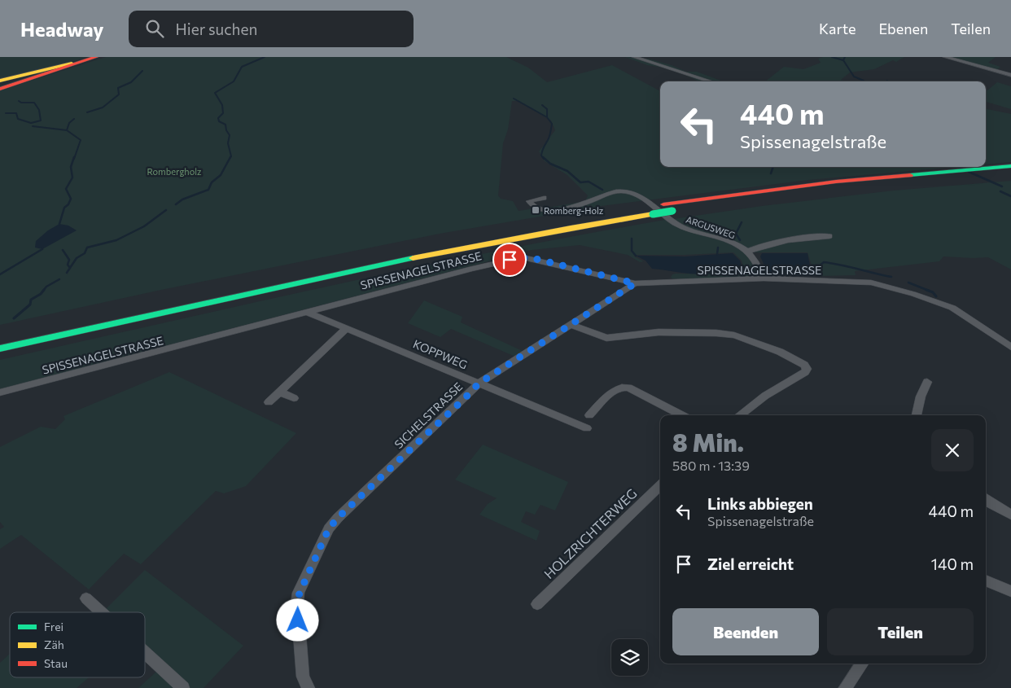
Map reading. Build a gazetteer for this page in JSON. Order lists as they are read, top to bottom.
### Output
{
  "streets": {
    "street": [
      "ARGUSWEG",
      "SPISSENAGELSTRASSE",
      "KOPPWEG",
      "SICHELSTRASSE",
      "HOLZRICHTERWEG"
    ]
  },
  "crossings": [
    ["ARGUSWEG", "SPISSENAGELSTRASSE"],
    ["SPISSENAGELSTRASSE", "KOPPWEG"],
    ["SPISSENAGELSTRASSE", "SICHELSTRASSE"],
    ["KOPPWEG", "SICHELSTRASSE"]
  ],
  "parks": ["Rombergholz"],
  "places": {
    "transit": ["Romberg-Holz"]
  },
  "legend": ["Frei", "Zäh", "Stau"],
  "page": {
    "header": "Headway",
    "search": "Hier suchen",
    "nav": ["Karte", "Ebenen", "Teilen"],
    "turn": ["440 m", "Spissenagelstraße"],
    "heading": ["8 Min.", "580 m · 13:39"],
    "list": [
      {
        "name": "Links abbiegen",
        "note": "Spissenagelstraße",
        "value": "440 m"
      },
      {
        "name": "Ziel erreicht",
        "value": "140 m"
      }
    ],
    "buttons": ["Beenden", "Teilen"]
  }
}
